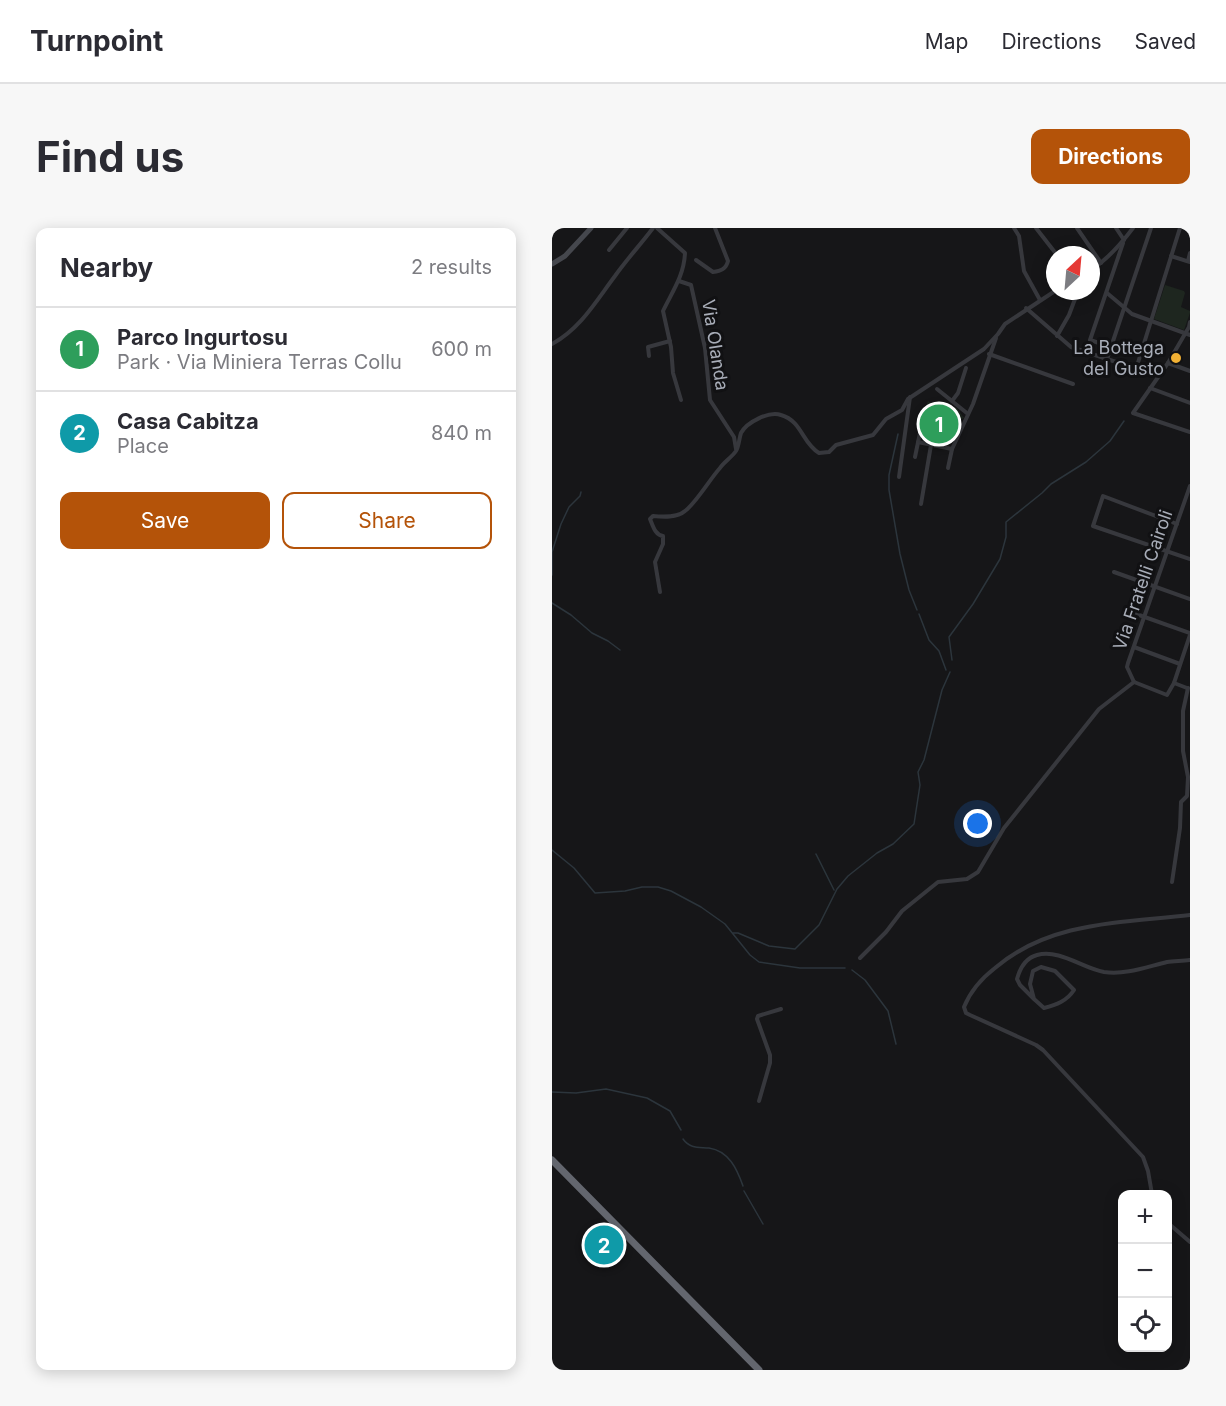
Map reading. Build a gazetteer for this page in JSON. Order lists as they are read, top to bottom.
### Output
{
  "streets": {
    "street": ["Via Olanda", "Via Fratelli Cairoli"]
  },
  "places": ["La Bottega del Gusto"],
  "north": "top right",
  "page": {
    "header": "Turnpoint",
    "nav": ["Map", "Directions", "Saved"],
    "buttons": [
      "Directions",
      ["Save", "Share"]
    ],
    "title": "Find us",
    "heading": ["Nearby", "2 results"],
    "list": [
      {
        "mark": "1",
        "name": "Parco Ingurtosu",
        "note": "Park · Via Miniera Terras Collu",
        "value": "600 m"
      },
      {
        "mark": "2",
        "name": "Casa Cabitza",
        "note": "Place",
        "value": "840 m"
      }
    ],
    "pins": ["1", "2"],
    "map_buttons": ["+", "−"]
  }
}
